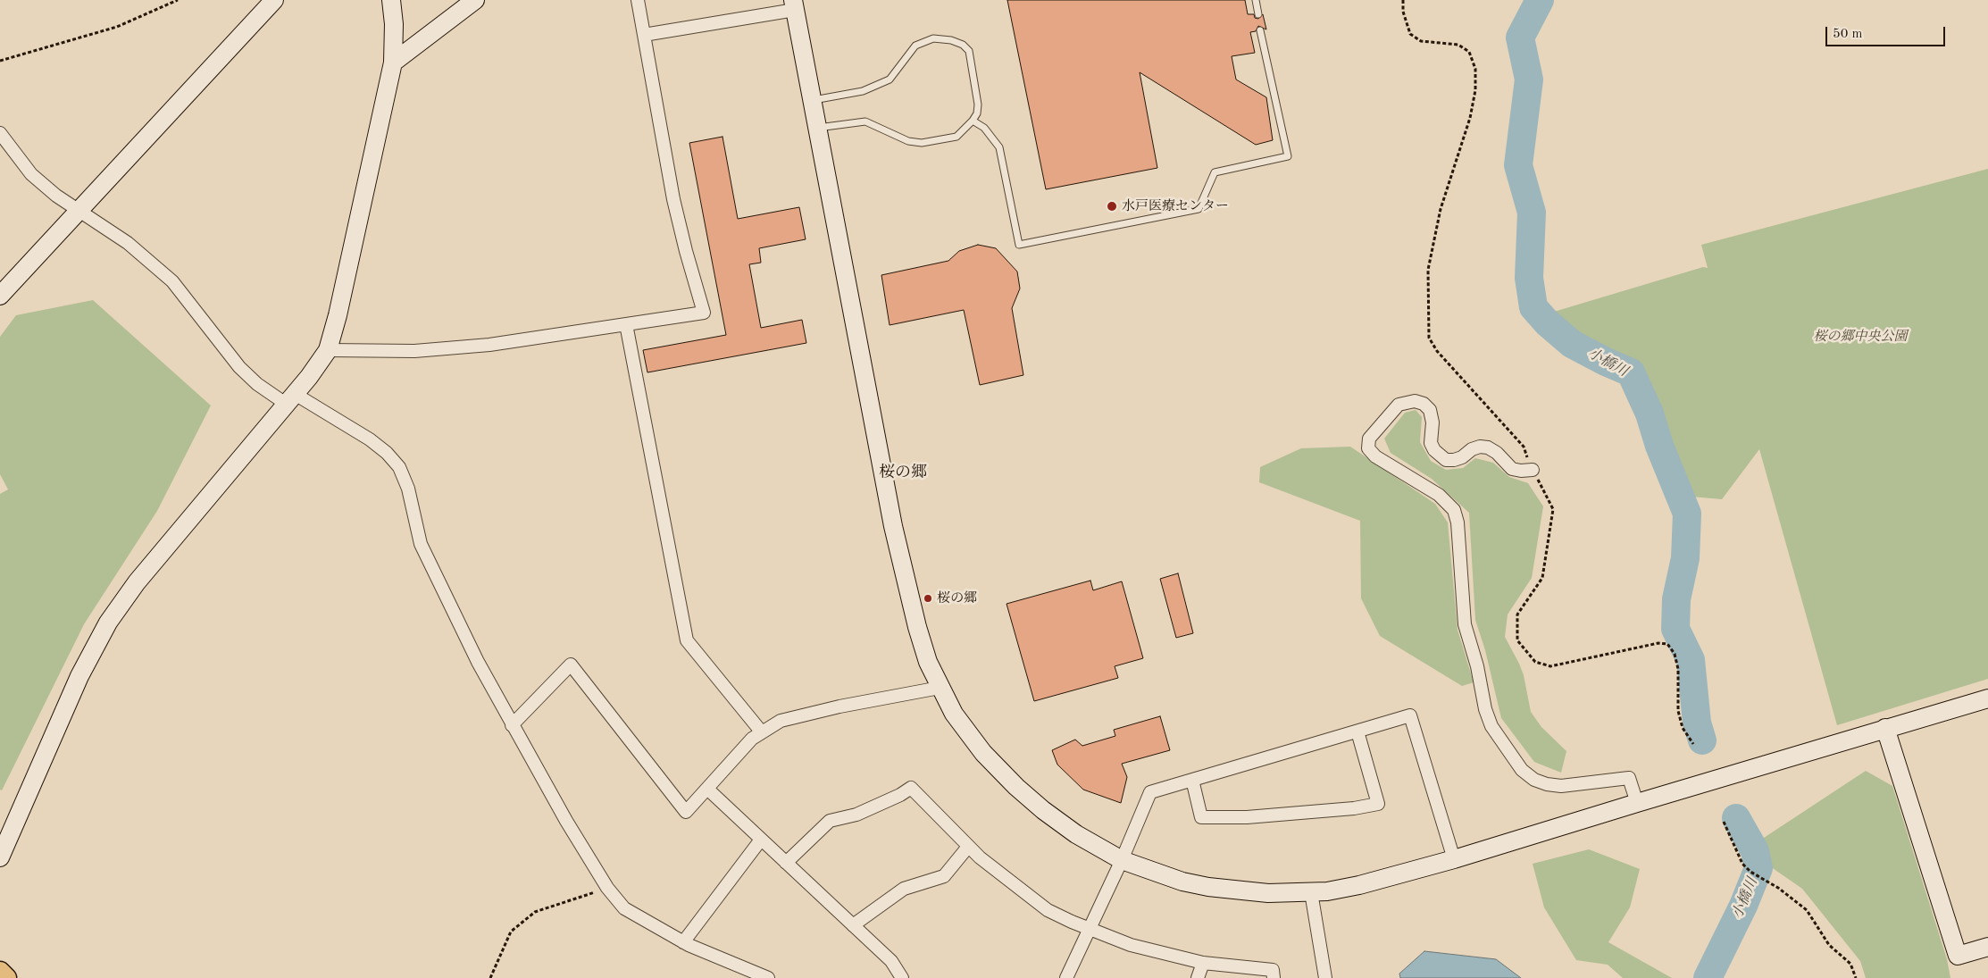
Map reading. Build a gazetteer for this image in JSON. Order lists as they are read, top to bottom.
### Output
{
  "districts": ["桜の郷"],
  "water": ["小橋川"],
  "parks": ["桜の郷中央公園"],
  "places": ["水戸医療センター", "桜の郷"],
  "scale_bar": "50 m"
}
